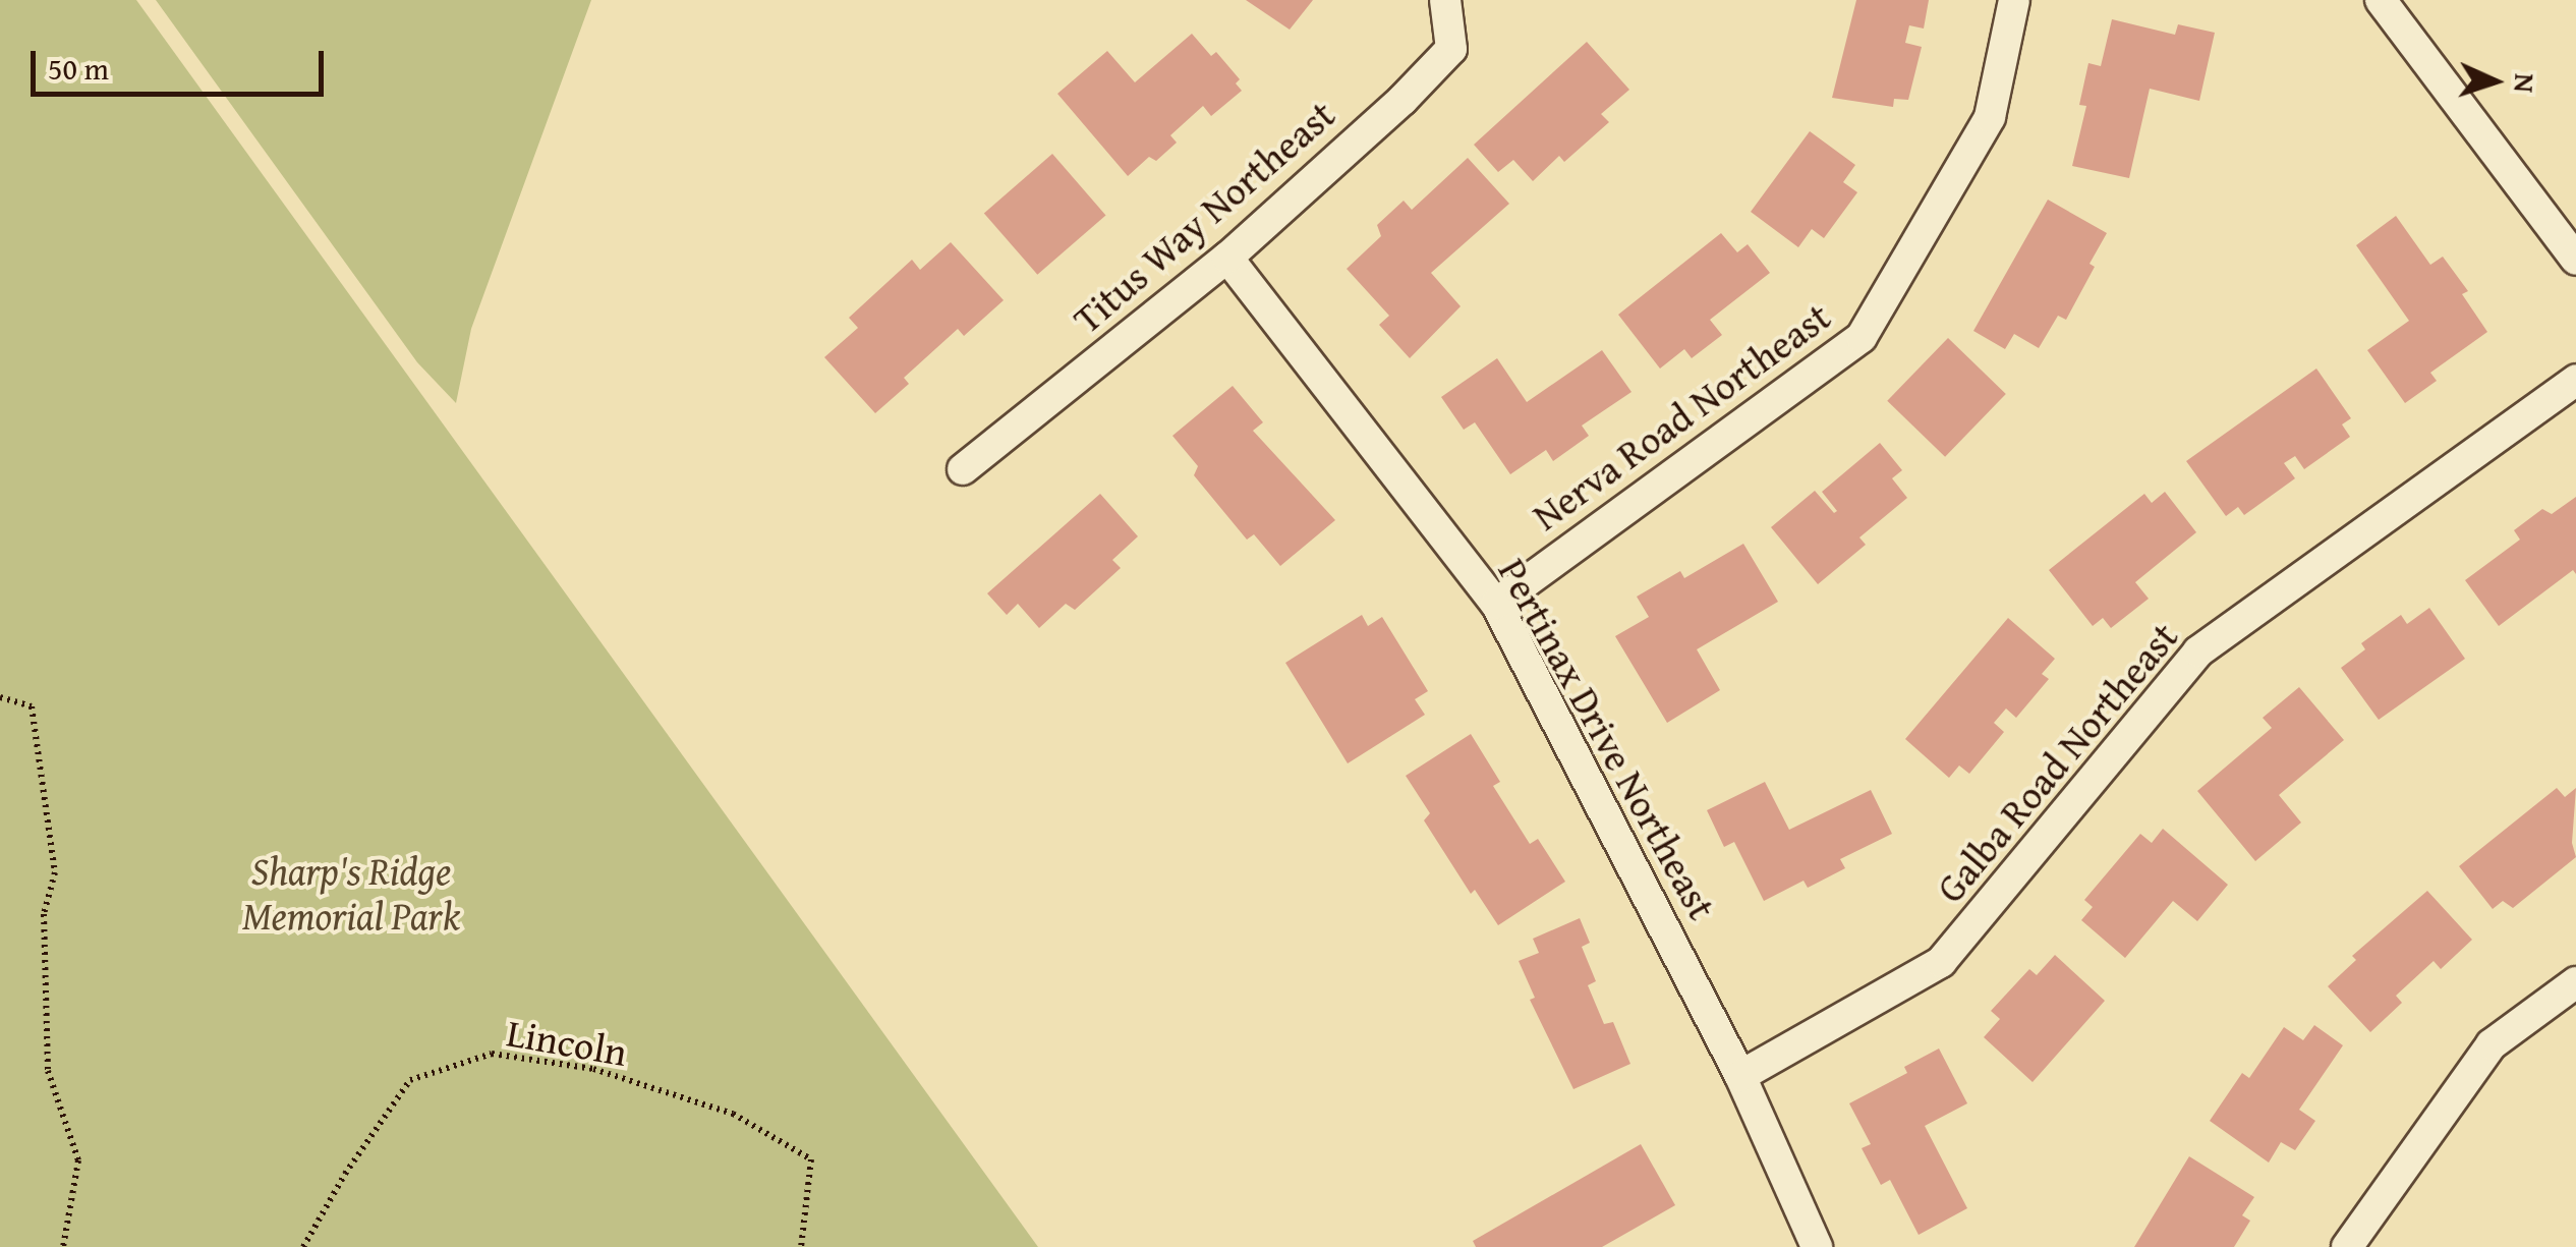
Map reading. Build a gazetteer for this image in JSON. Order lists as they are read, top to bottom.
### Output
{
  "streets": {
    "street": [
      "Titus Way Northeast",
      "Nerva Road Northeast",
      "Pertinax Drive Northeast",
      "Galba Road Northeast"
    ],
    "path": ["Lincoln"]
  },
  "crossings": [
    ["Titus Way Northeast", "Pertinax Drive Northeast"],
    ["Nerva Road Northeast", "Pertinax Drive Northeast"],
    ["Pertinax Drive Northeast", "Galba Road Northeast"]
  ],
  "parks": ["Sharp's Ridge Memorial Park"],
  "scale_bar": "50 m",
  "north": "right"
}
